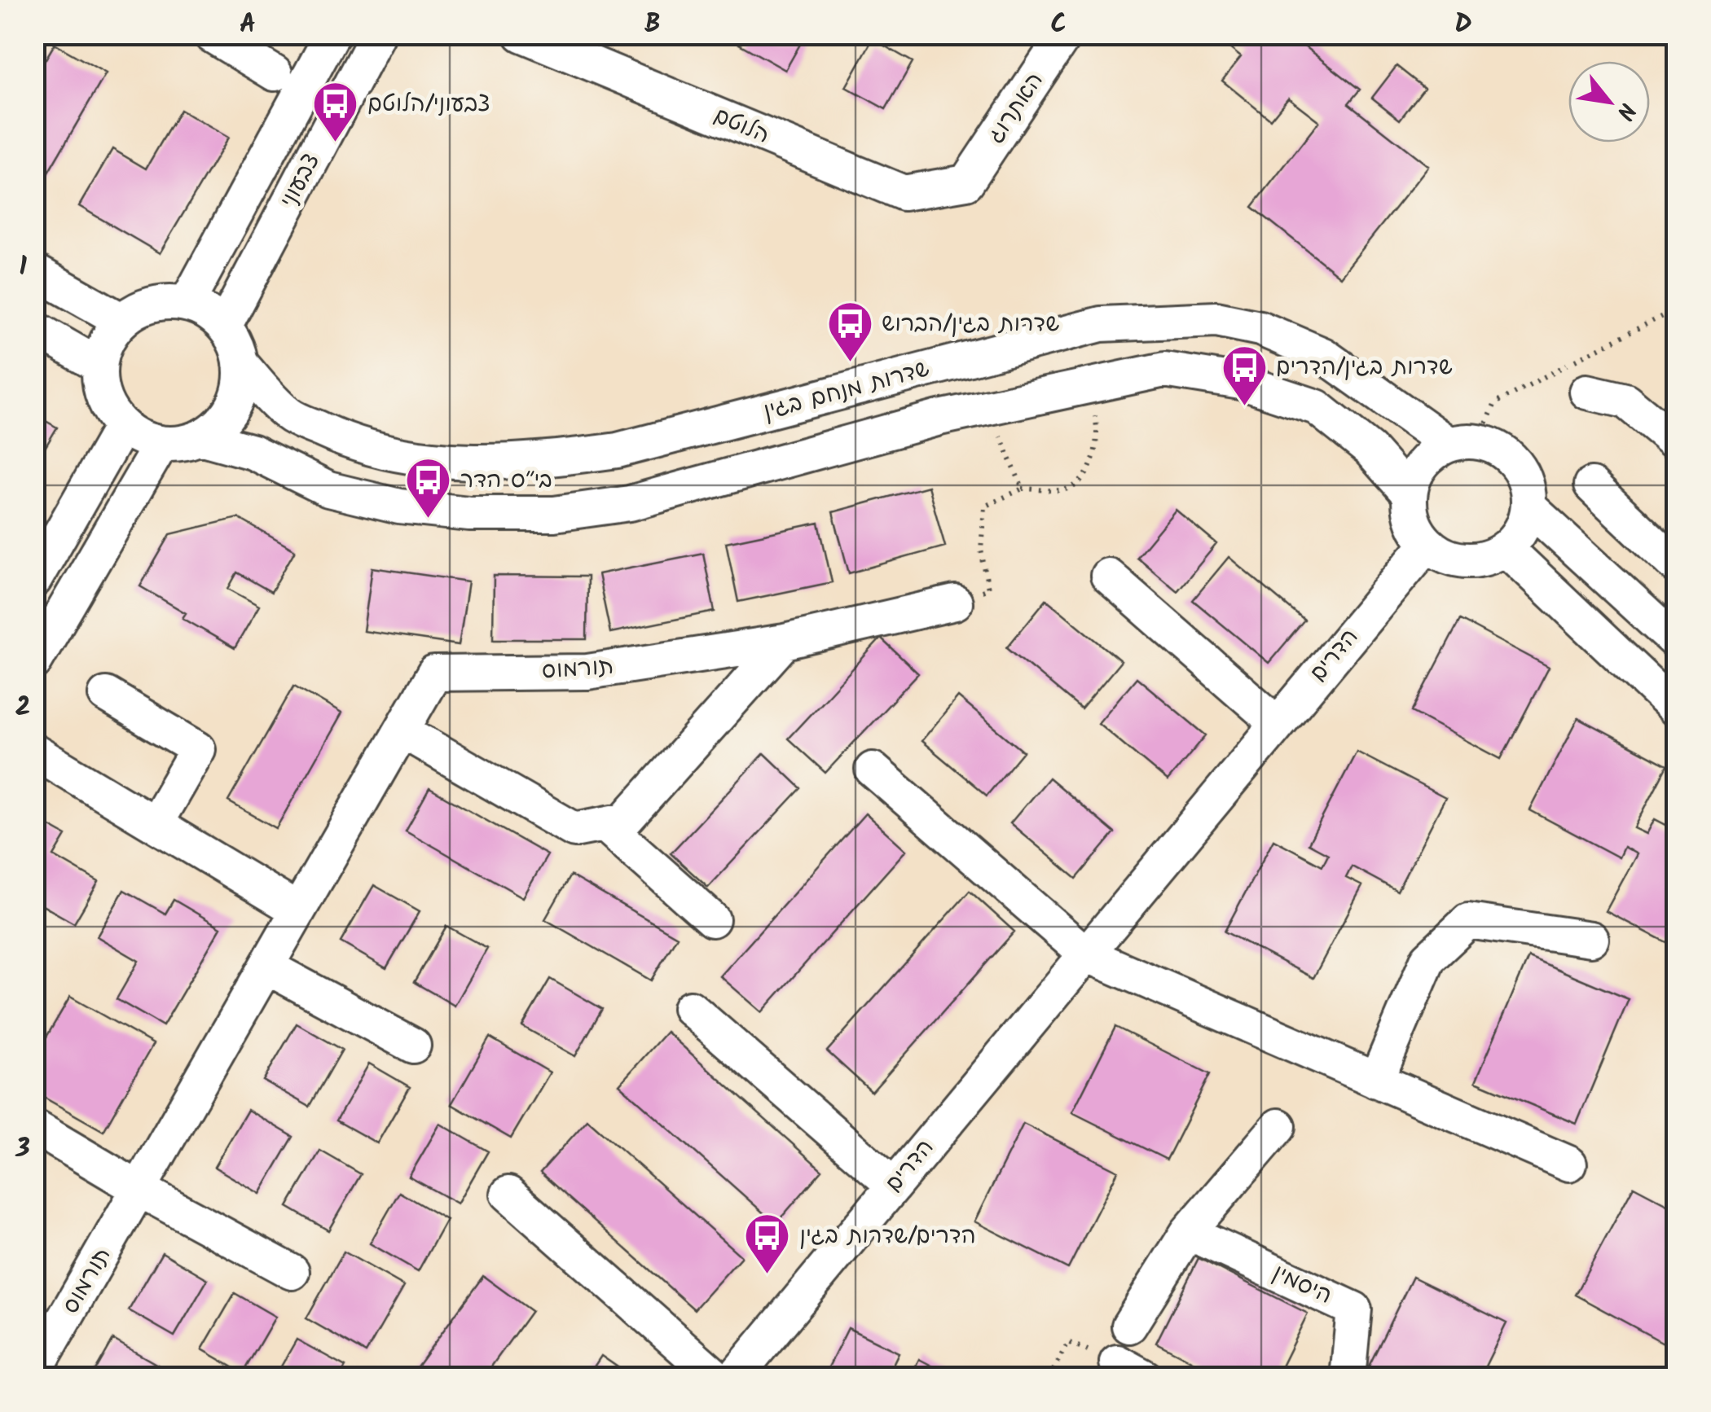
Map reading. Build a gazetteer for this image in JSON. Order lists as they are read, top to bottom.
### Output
{
  "streets": {
    "street": [
      "האתרוג",
      "הלוטם",
      "צבעוני",
      "שדרות מנחם בגין",
      "הדרים",
      "תורמוס",
      "היסמין"
    ]
  },
  "crossings": [
    ["האתרוג", "הלוטם"],
    ["צבעוני", "שדרות מנחם בגין"],
    ["שדרות מנחם בגין", "הדרים"]
  ],
  "places": {
    "bus stop": [
      "צבעוני/הלוטם",
      "שדרות בגין/הברוש",
      "שדרות בגין/הדרים",
      "בי״ס הדר",
      "הדרים/שדרות בגין"
    ]
  },
  "north": "bottom right",
  "grid": {
    "columns": [
      "A",
      "B",
      "C",
      "D"
    ],
    "rows": ["1", "2", "3"]
  }
}
